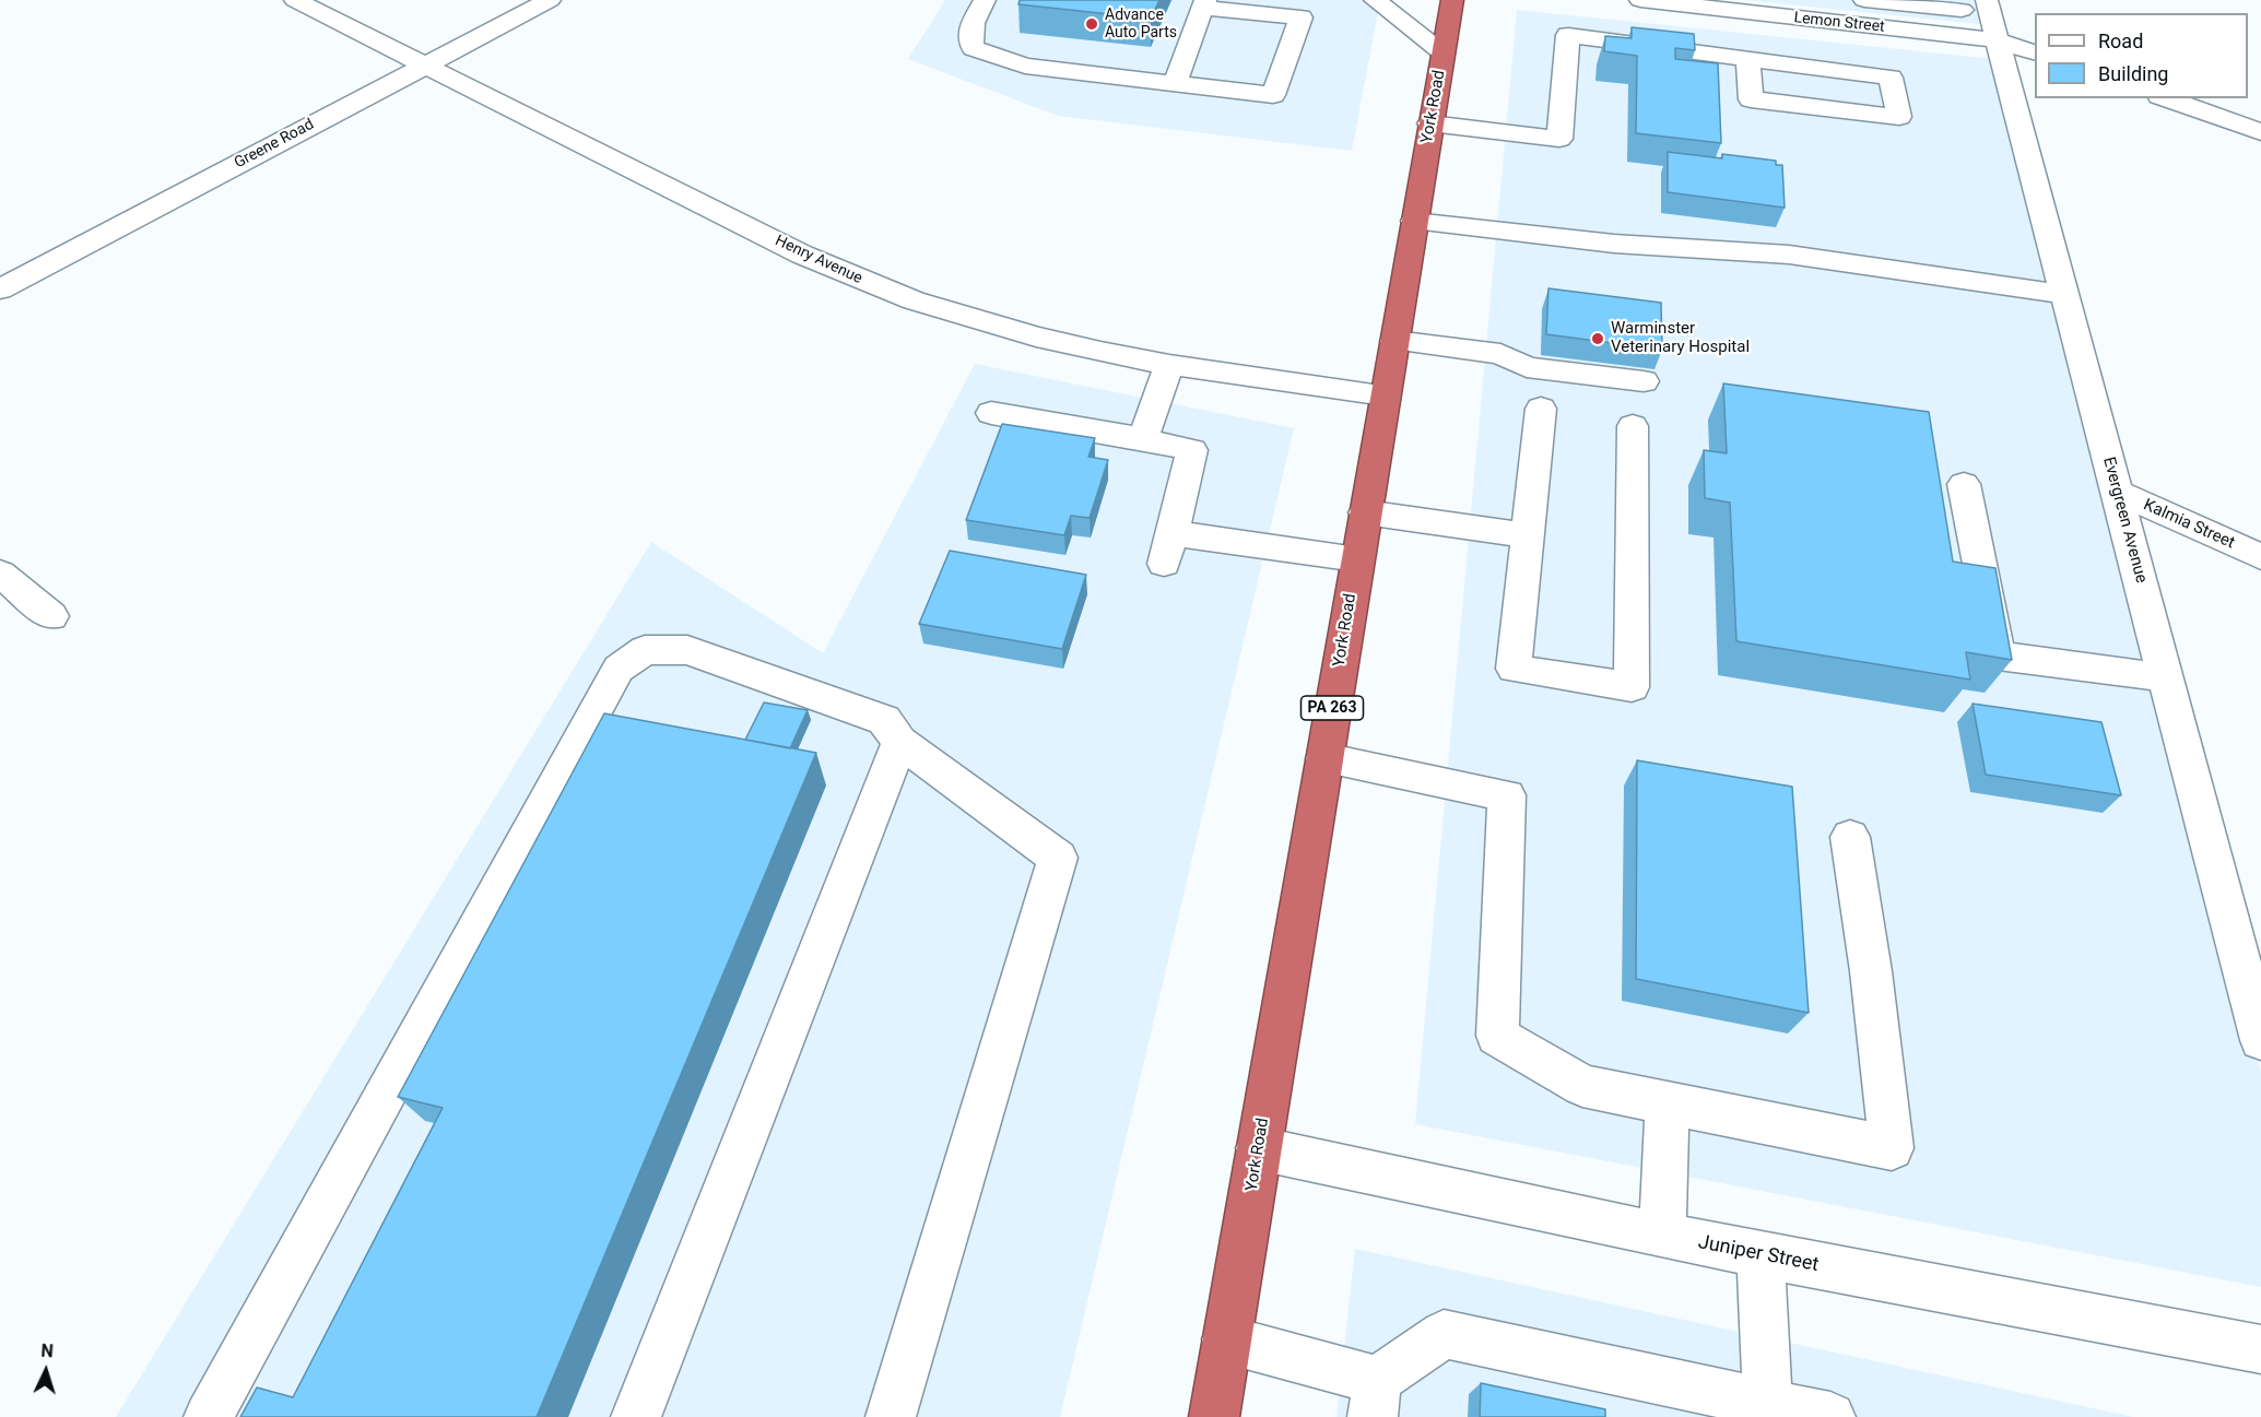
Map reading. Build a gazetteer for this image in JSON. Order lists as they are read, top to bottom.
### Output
{
  "streets": {
    "highway": ["York Road", "PA 263"],
    "street": [
      "Lemon Street",
      "Greene Road",
      "Henry Avenue",
      "Evergreen Avenue",
      "Kalmia Street",
      "Juniper Street"
    ]
  },
  "crossings": [
    ["Lemon Street", "Evergreen Avenue"],
    ["York Road", "Henry Avenue"],
    ["York Road", "Juniper Street"],
    ["Greene Road", "Henry Avenue"],
    ["Evergreen Avenue", "Kalmia Street"]
  ],
  "places": ["Advance Auto Parts", "Warminster Veterinary Hospital"],
  "legend": ["Road", "Building"],
  "north": "top"
}
